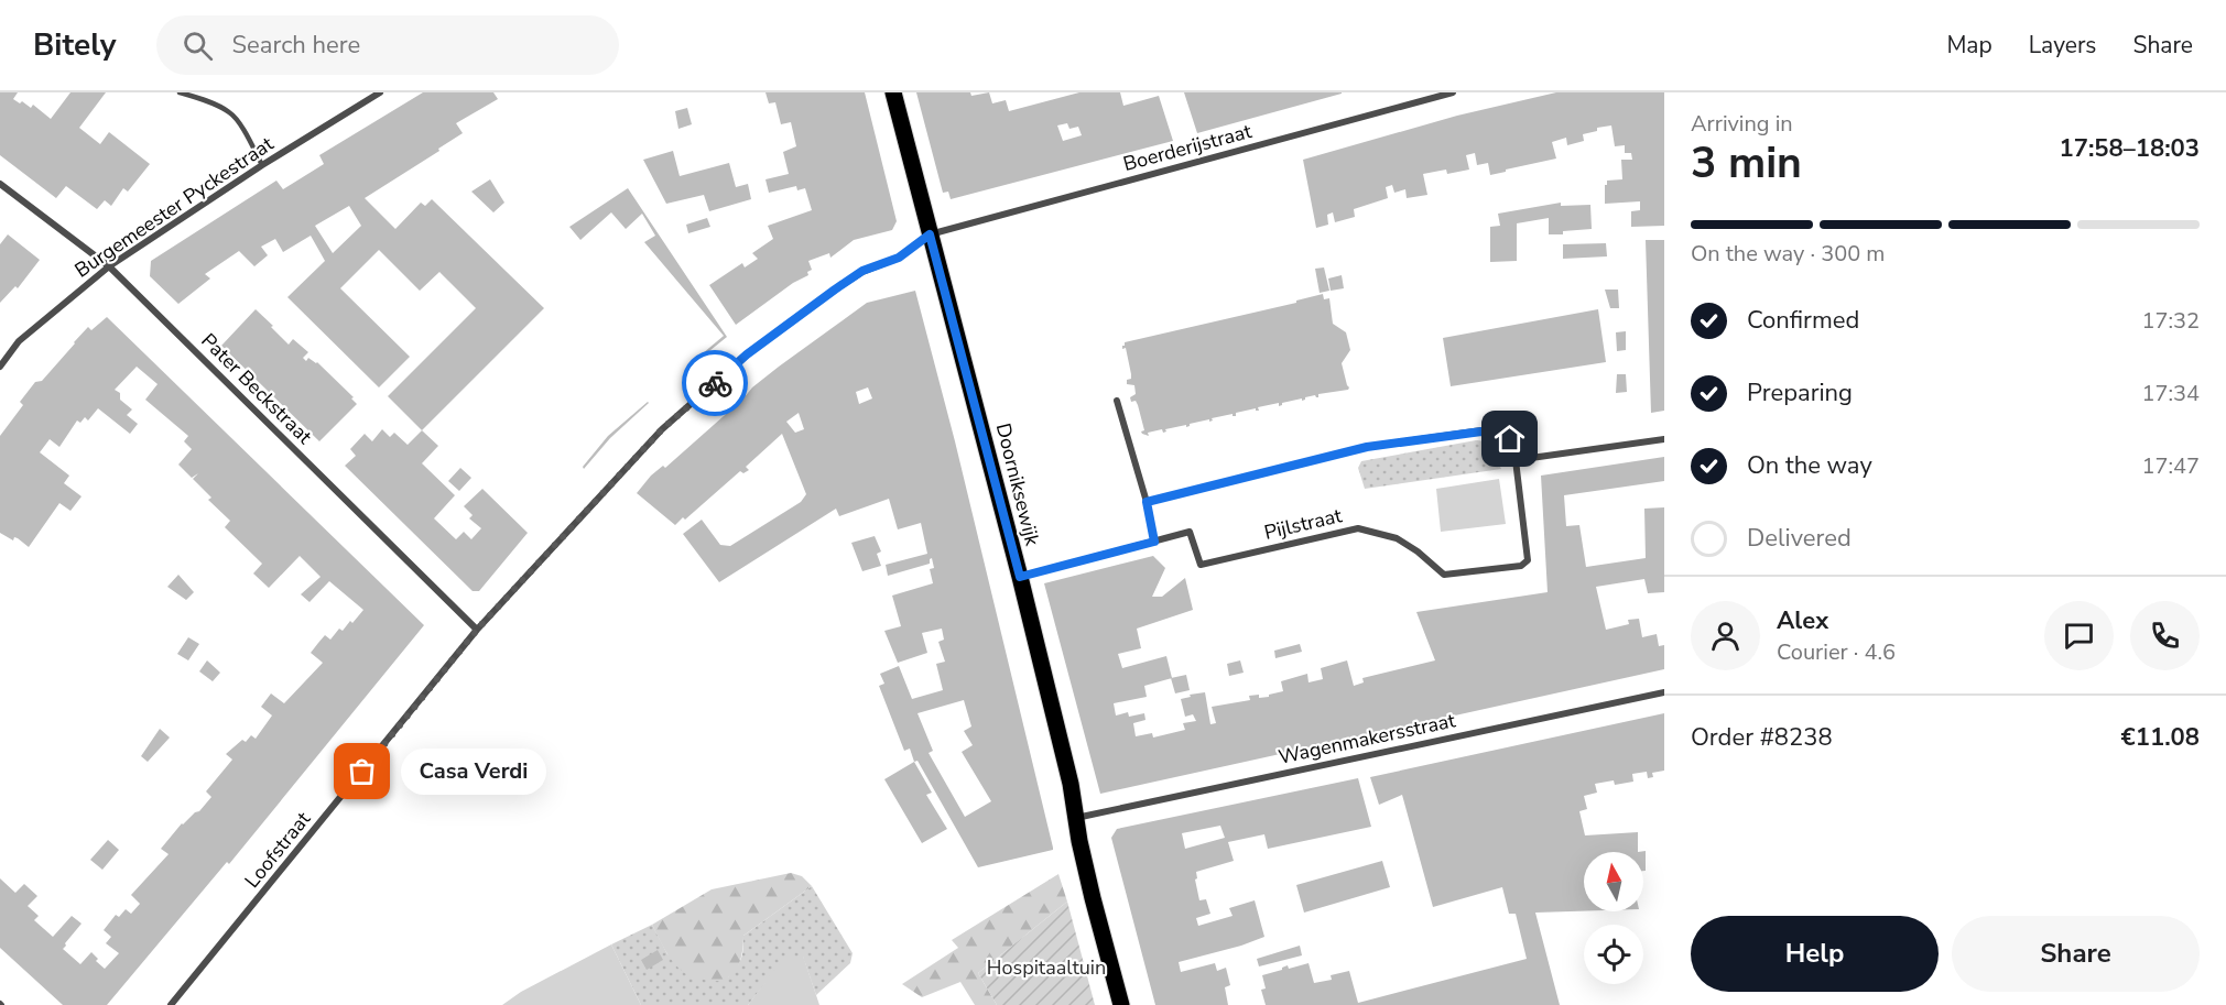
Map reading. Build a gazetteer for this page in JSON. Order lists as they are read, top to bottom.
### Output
{
  "streets": {
    "main road": ["Doorniksewijk"],
    "street": [
      "Boerderijstraat",
      "Burgemeester Pyckestraat",
      "Pater Beckstraat",
      "Pijlstraat",
      "Wagenmakersstraat",
      "Loofstraat"
    ]
  },
  "crossings": [
    ["Boerderijstraat", "Doorniksewijk"],
    ["Boerderijstraat", "Loofstraat"],
    ["Burgemeester Pyckestraat", "Pater Beckstraat"],
    ["Pater Beckstraat", "Loofstraat"],
    ["Doorniksewijk", "Pijlstraat"],
    ["Doorniksewijk", "Wagenmakersstraat"],
    ["Doorniksewijk", "Loofstraat"]
  ],
  "parks": ["Hospitaaltuin"],
  "places": ["Casa Verdi"],
  "north": "top",
  "page": {
    "header": "Bitely",
    "search": "Search here",
    "nav": ["Map", "Layers", "Share"],
    "heading": ["3 min", "Arriving in", "17:58–18:03"],
    "panel": [
      "Alex",
      "Courier · 4.6",
      "Order #8238",
      "€11.08"
    ],
    "bar": "On the way · 300 m",
    "list": [
      ["Confirmed", "17:32"],
      ["Preparing", "17:34"],
      ["On the way", "17:47"],
      "Delivered"
    ],
    "bubble": "Casa Verdi",
    "buttons": ["Help", "Share"]
  }
}
